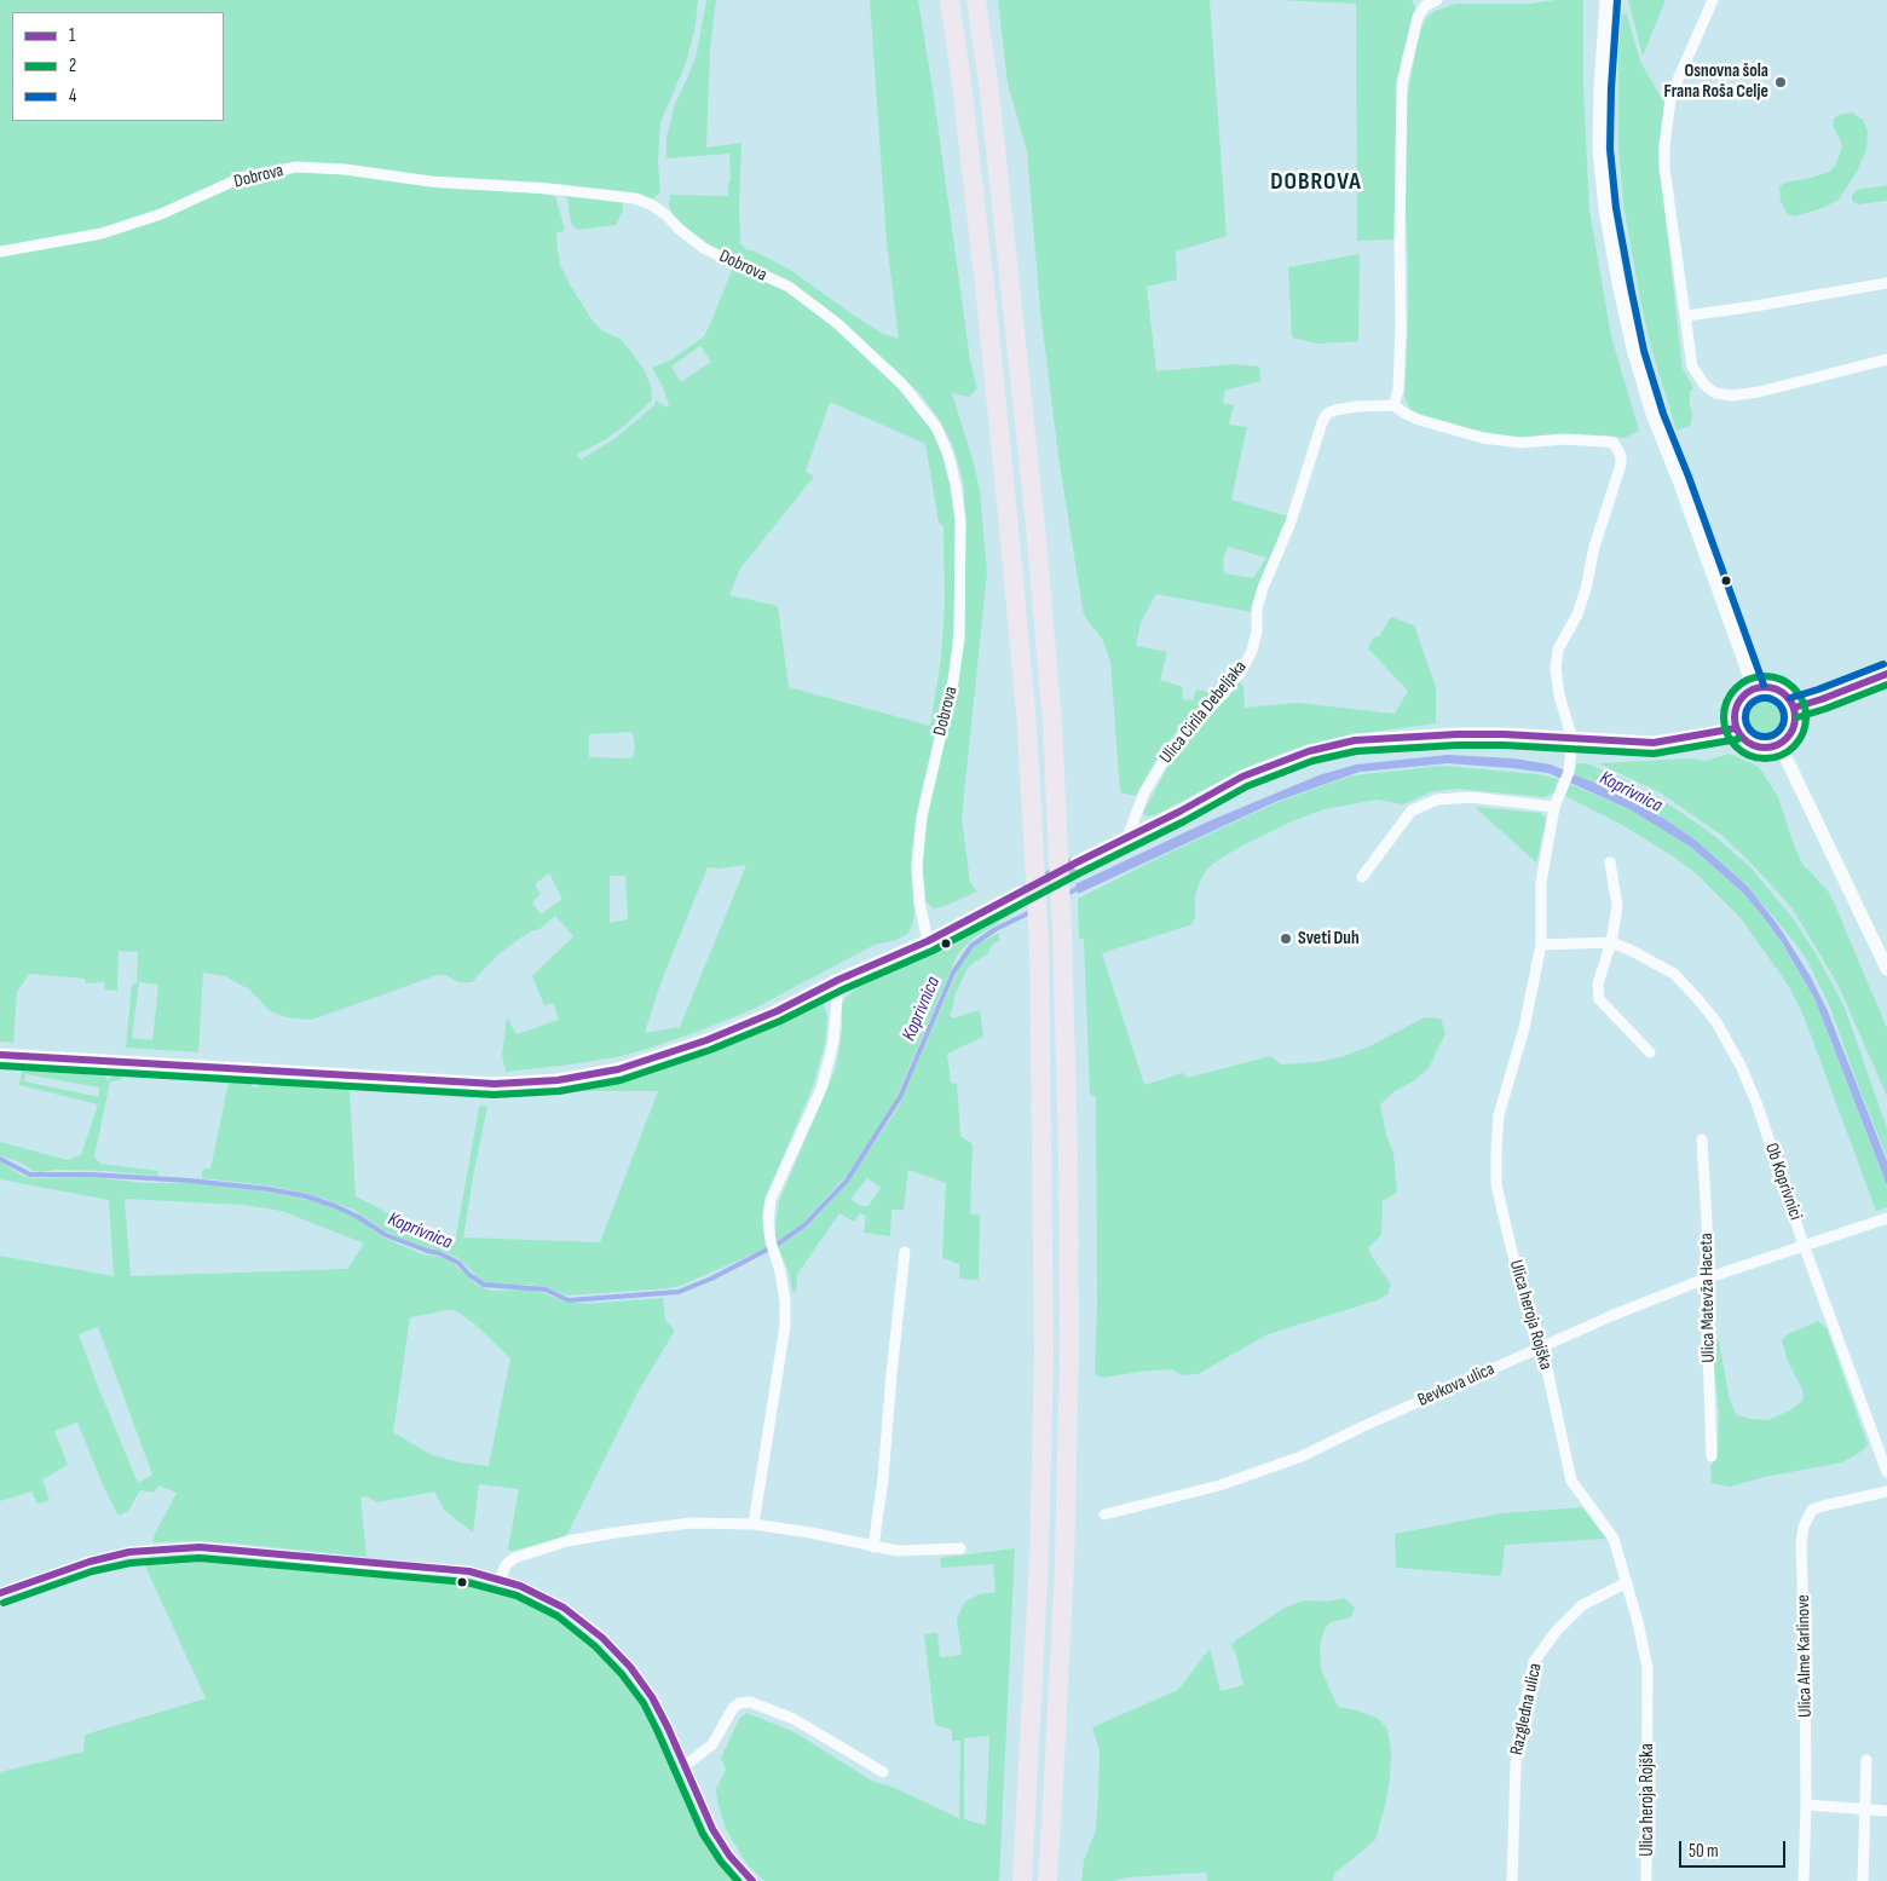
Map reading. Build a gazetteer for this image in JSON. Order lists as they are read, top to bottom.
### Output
{
  "streets": {
    "street": [
      "Dobrova",
      "Ulica Cirila Debeljaka",
      "Ob Koprivnici",
      "Ulica Matevža Haceta",
      "Ulica heroja Rojška",
      "Bevkova ulica",
      "Ulica Alme Karlinove",
      "Razgledna ulica"
    ]
  },
  "crossings": [
    ["Ob Koprivnici", "Ulica heroja Rojška"],
    ["Ob Koprivnici", "Bevkova ulica"],
    ["Ulica Matevža Haceta", "Bevkova ulica"],
    ["Ulica heroja Rojška", "Bevkova ulica"],
    ["Ulica heroja Rojška", "Razgledna ulica"]
  ],
  "districts": ["DOBROVA"],
  "water": ["Koprivnica"],
  "places": ["Osnovna šola Frana Roša Celje", "Sveti Duh"],
  "lines": ["transit line 4", "transit line 1", "transit line 2"],
  "legend": ["1", "2", "4"],
  "scale_bar": "50 m"
}
